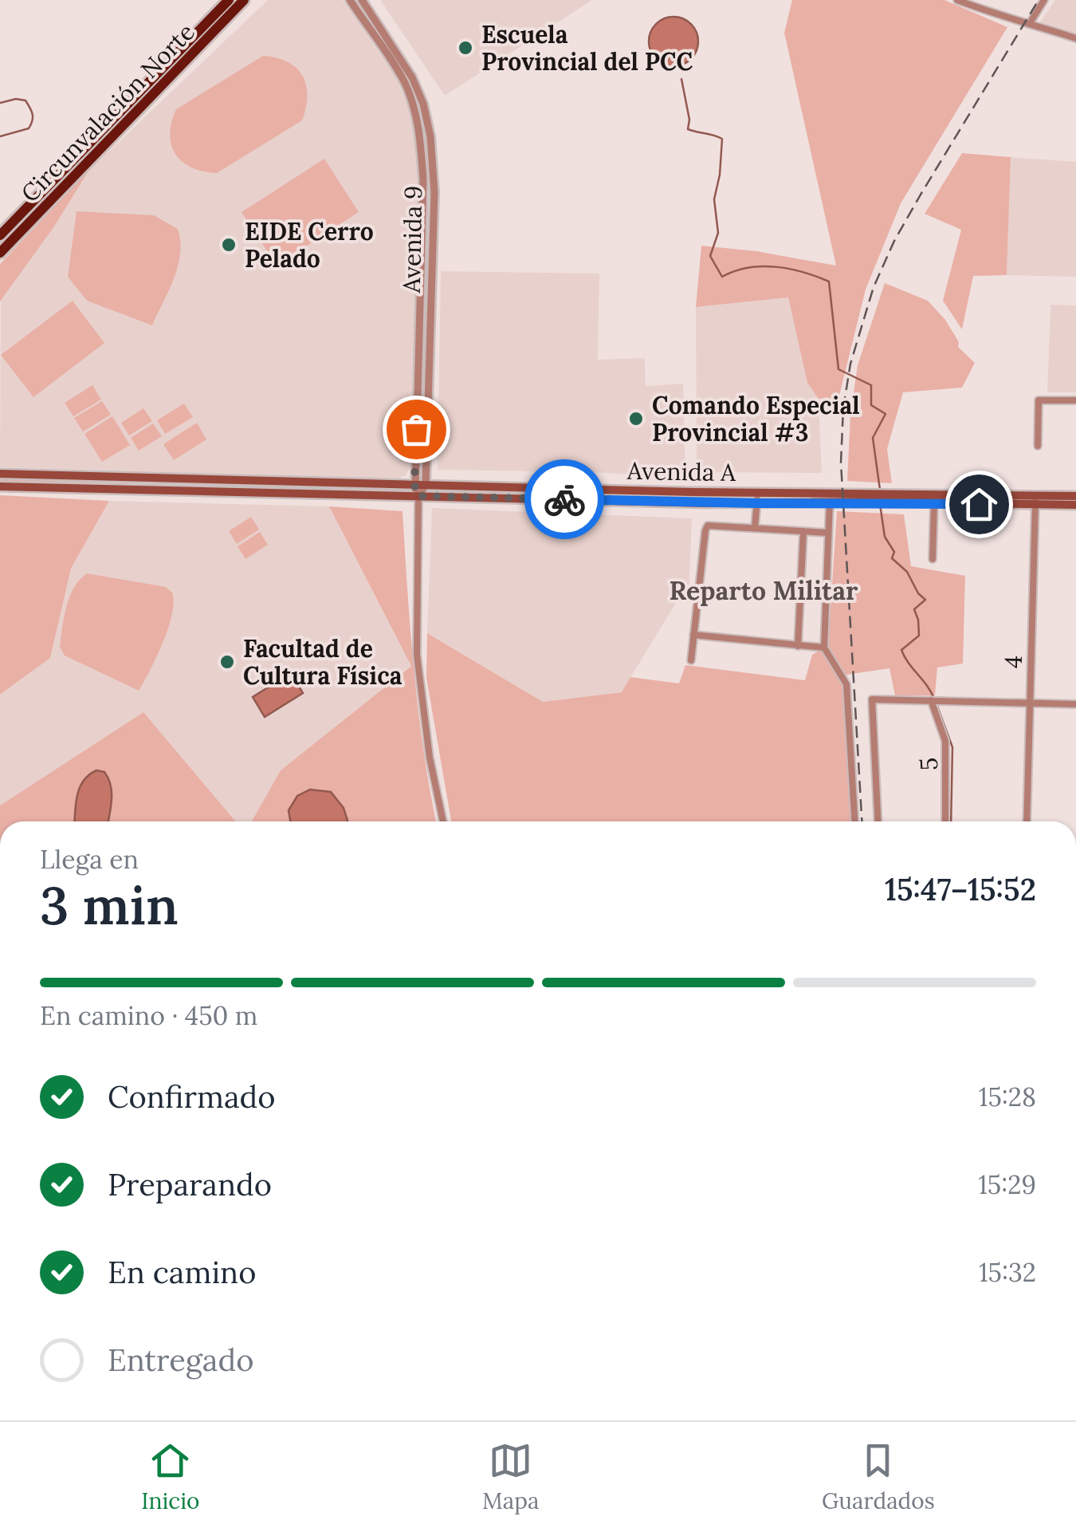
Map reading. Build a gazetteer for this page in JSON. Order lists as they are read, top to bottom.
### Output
{
  "streets": {
    "highway": ["Circunvalación Norte"],
    "main road": ["Avenida A"],
    "street": ["Avenida 9", "4", "5"]
  },
  "crossings": [
    ["Avenida 9", "Avenida A"],
    ["Avenida A", "4"]
  ],
  "districts": ["Reparto Militar"],
  "places": [
    "Escuela Provincial del PCC",
    "EIDE Cerro Pelado",
    "Comando Especial Provincial #3",
    "Facultad de Cultura Física"
  ],
  "page": {
    "heading": ["3 min", "Llega en", "15:47–15:52"],
    "bar": "En camino · 450 m",
    "list": [
      ["Confirmado", "15:28"],
      ["Preparando", "15:29"],
      ["En camino", "15:32"],
      "Entregado"
    ],
    "tabs": ["Inicio", "Mapa", "Guardados"]
  }
}
